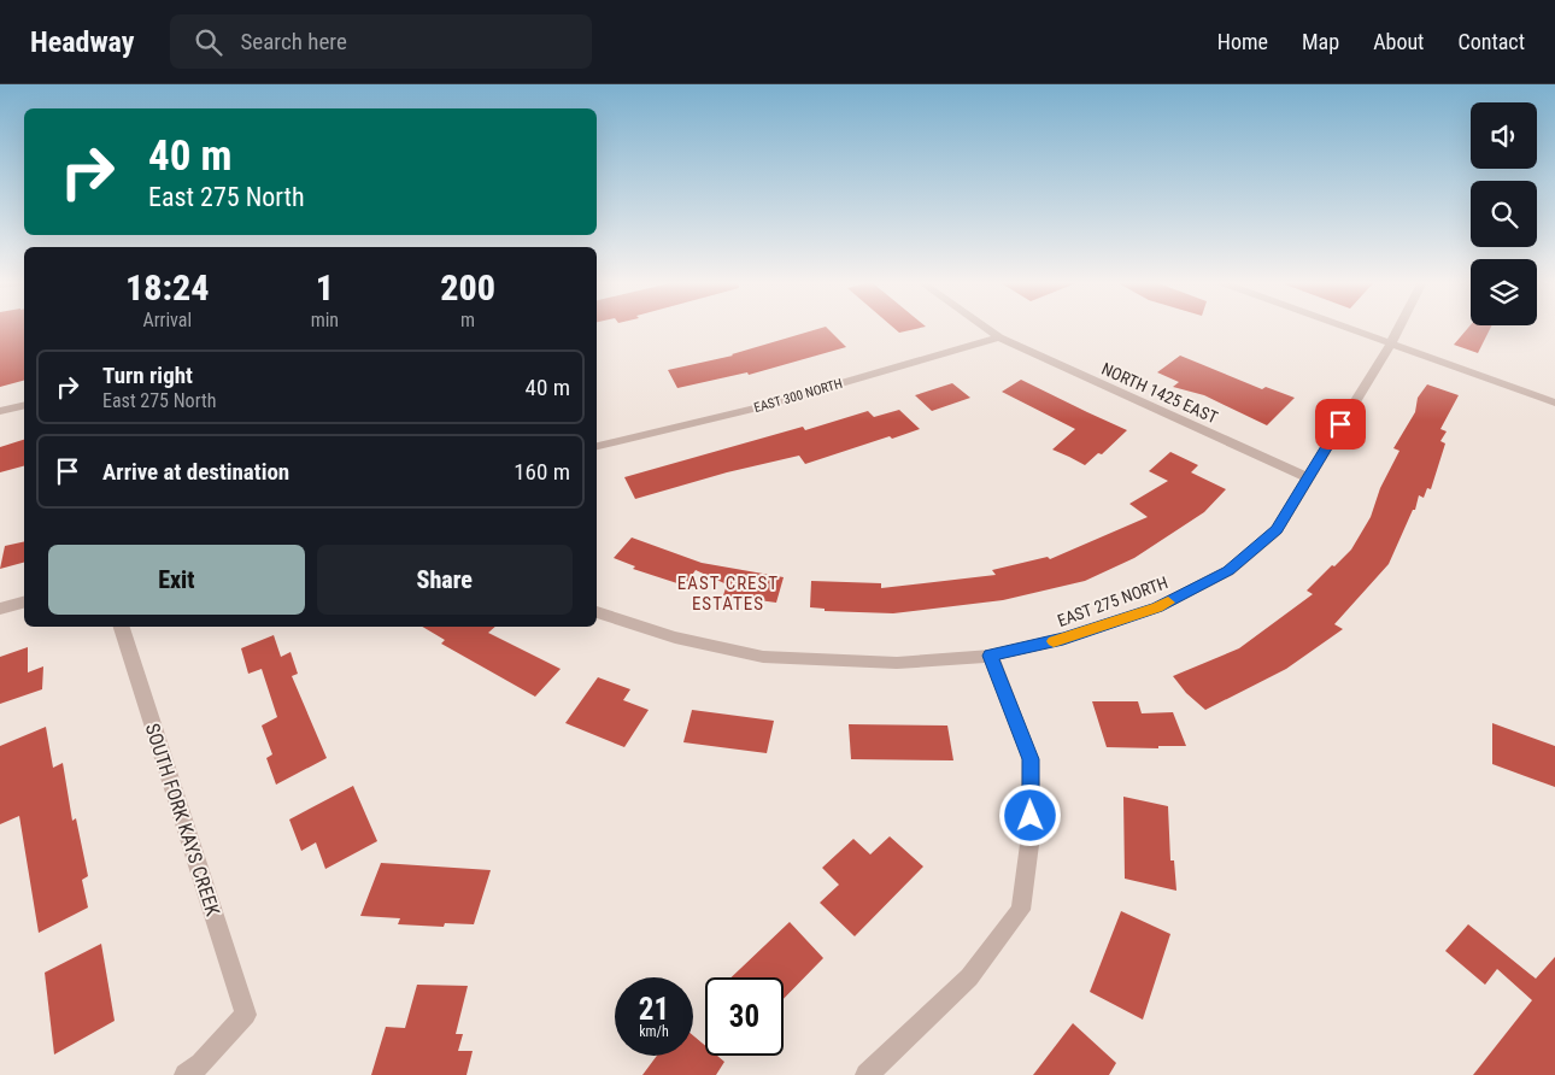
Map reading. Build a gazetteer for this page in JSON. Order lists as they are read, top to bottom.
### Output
{
  "streets": {
    "street": [
      "NORTH 1425 EAST",
      "EAST 300 NORTH",
      "EAST 275 NORTH",
      "SOUTH FORK KAYS CREEK"
    ]
  },
  "crossings": [
    ["NORTH 1425 EAST", "EAST 300 NORTH"],
    ["NORTH 1425 EAST", "EAST 275 NORTH"]
  ],
  "districts": ["EAST CREST ESTATES"],
  "page": {
    "header": "Headway",
    "search": "Search here",
    "nav": [
      "Home",
      "Map",
      "About",
      "Contact"
    ],
    "turn": ["40 m", "East 275 North"],
    "eta": [
      "18:24",
      "Arrival",
      "1",
      "min",
      "200",
      "m"
    ],
    "list": [
      {
        "name": "Turn right",
        "note": "East 275 North",
        "value": "40 m"
      },
      {
        "name": "Arrive at destination",
        "value": "160 m"
      }
    ],
    "buttons": ["Exit", "Share"],
    "speed": "21 km/h",
    "limit": "30"
  }
}
